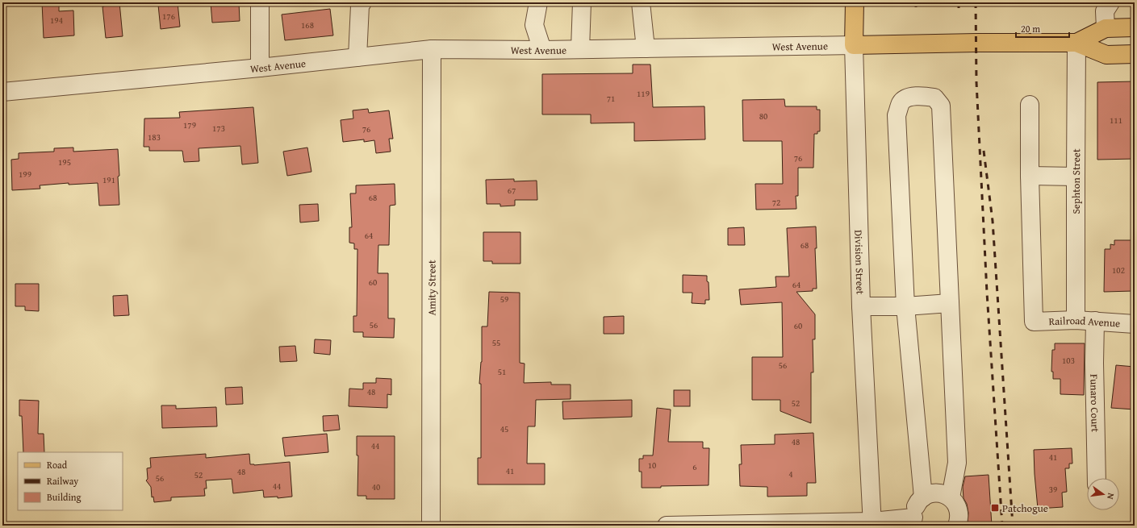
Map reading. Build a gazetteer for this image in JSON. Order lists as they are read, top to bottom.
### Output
{
  "streets": {
    "main road": ["West Avenue", "Division Street"],
    "street": [
      "Sephton Street",
      "Amity Street",
      "Railroad Avenue",
      "Funaro Court"
    ]
  },
  "crossings": [
    ["West Avenue", "Sephton Street"],
    ["West Avenue", "Division Street"],
    ["West Avenue", "Amity Street"],
    ["Sephton Street", "Railroad Avenue"],
    ["Railroad Avenue", "Funaro Court"]
  ],
  "places": {
    "transit": ["Patchogue"]
  },
  "house_numbers": [
    "176",
    "194",
    "168",
    "119",
    "71",
    "80",
    "111",
    "179",
    "173",
    "76",
    "183",
    "76",
    "195",
    "199",
    "191",
    "67",
    "68",
    "72",
    "64",
    "68",
    "102",
    "60",
    "64",
    "59",
    "56",
    "60",
    "55",
    "103",
    "56",
    "51",
    "48",
    "52",
    "45",
    "48",
    "44",
    "41",
    "10",
    "6",
    "41",
    "48",
    "4",
    "52",
    "56",
    "44",
    "40",
    "39"
  ],
  "legend": ["Road", "Railway", "Building"],
  "scale_bar": "20 m",
  "north": "right"
}
